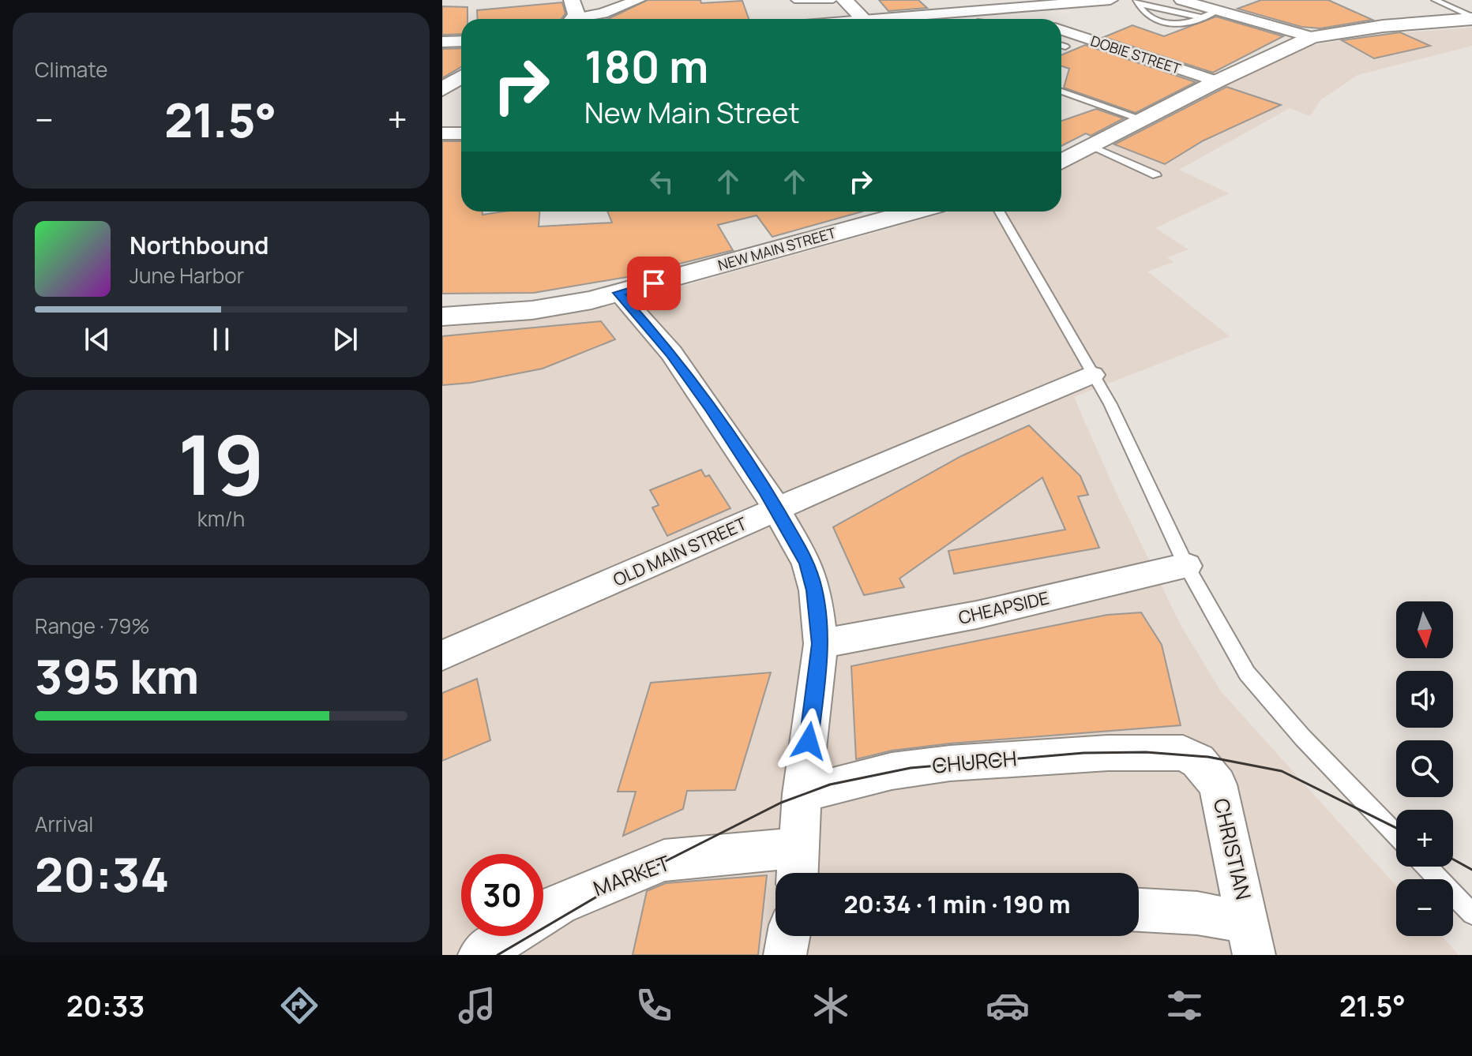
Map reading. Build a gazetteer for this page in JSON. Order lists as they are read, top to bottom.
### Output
{
  "streets": {
    "street": [
      "DOBIE STREET",
      "NEW MAIN STREET",
      "OLD MAIN STREET",
      "CHEAPSIDE",
      "CHURCH",
      "CHRISTIAN",
      "MARKET"
    ]
  },
  "crossings": [
    ["CHURCH", "CHRISTIAN"]
  ],
  "north": "bottom",
  "page": {
    "tile": [
      "Climate",
      ["19", "km/h"],
      ["Range · 79%", "395 km"],
      ["Arrival", "20:34"]
    ],
    "turn": ["180 m", "New Main Street"],
    "heat": ["−", "21.5°", "+"],
    "song": ["Northbound", "June Harbor"],
    "map_buttons": ["+", "−"],
    "limit": "30",
    "trip": "20:34 · 1 min · 190 m",
    "tabs": ["20:33", "21.5°"]
  }
}
